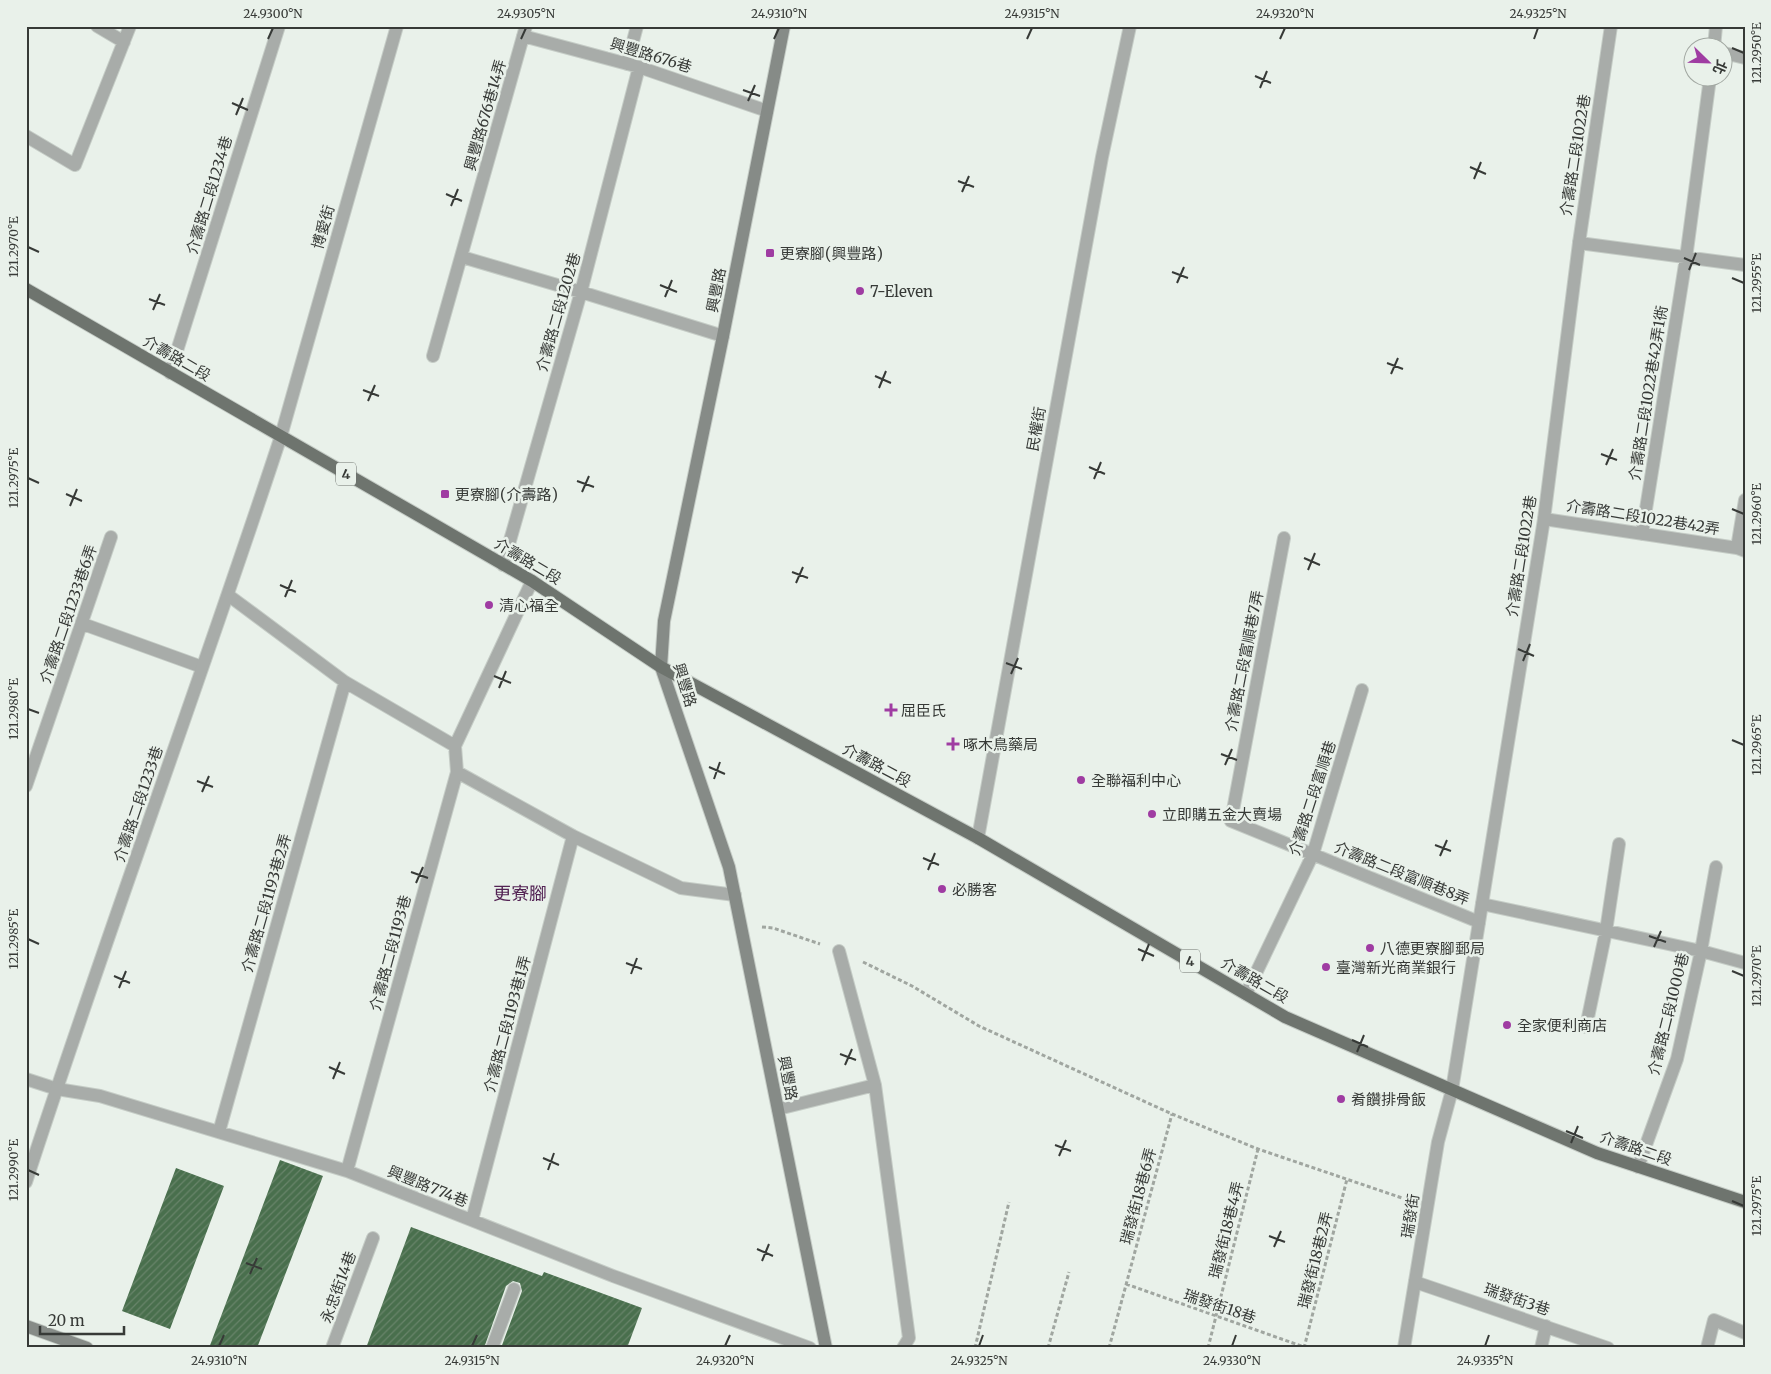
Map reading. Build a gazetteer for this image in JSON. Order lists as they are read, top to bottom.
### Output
{
  "streets": {
    "main road": ["興豐路", "介壽路二段", "4"],
    "street": [
      "興豐路676巷",
      "興豐路676巷14弄",
      "介壽路二段1022巷",
      "介壽路二段1234巷",
      "博愛街",
      "介壽路二段1202巷",
      "介壽路二段1022巷42弄1衖",
      "民權街",
      "介壽路二段1022巷42弄",
      "介壽路二段1233巷6弄",
      "介壽路二段富順巷7弄",
      "介壽路二段富順巷",
      "介壽路二段1233巷",
      "介壽路二段富順巷8弄",
      "介壽路二段1193巷2弄",
      "介壽路二段1193巷",
      "介壽路二段1000巷",
      "介壽路二段1193巷1弄",
      "興豐路774巷",
      "瑞發街",
      "永忠街14巷",
      "瑞發街3巷"
    ],
    "path": [
      "瑞發街18巷6弄",
      "瑞發街18巷4弄",
      "瑞發街18巷2弄",
      "瑞發街18巷"
    ]
  },
  "crossings": [
    ["興豐路676巷", "興豐路676巷14弄"],
    ["興豐路676巷", "興豐路"],
    ["興豐路676巷", "介壽路二段1202巷"],
    ["介壽路二段1022巷", "介壽路二段"],
    ["介壽路二段1022巷", "介壽路二段1022巷42弄"],
    ["介壽路二段1022巷", "介壽路二段富順巷8弄"],
    ["介壽路二段1022巷", "瑞發街"],
    ["介壽路二段1234巷", "介壽路二段"],
    ["博愛街", "介壽路二段"],
    ["博愛街", "介壽路二段1233巷"],
    ["興豐路", "介壽路二段"],
    ["介壽路二段1202巷", "介壽路二段"],
    ["介壽路二段", "民權街"],
    ["介壽路二段", "介壽路二段富順巷"],
    ["介壽路二段", "介壽路二段1233巷"],
    ["介壽路二段", "介壽路二段1193巷"],
    ["介壽路二段", "介壽路二段1000巷"],
    ["介壽路二段", "瑞發街"],
    ["介壽路二段1022巷42弄1衖", "介壽路二段1022巷42弄"],
    ["介壽路二段富順巷7弄", "介壽路二段富順巷"],
    ["介壽路二段富順巷7弄", "介壽路二段富順巷8弄"],
    ["介壽路二段富順巷", "介壽路二段富順巷8弄"],
    ["介壽路二段1233巷", "興豐路774巷"],
    ["介壽路二段1193巷2弄", "興豐路774巷"],
    ["介壽路二段1193巷", "興豐路774巷"],
    ["介壽路二段1193巷1弄", "興豐路774巷"],
    ["瑞發街18巷6弄", "瑞發街18巷"],
    ["瑞發街", "瑞發街3巷"],
    ["瑞發街18巷4弄", "瑞發街18巷"],
    ["瑞發街18巷2弄", "瑞發街18巷"]
  ],
  "districts": ["更寮腳"],
  "places": {
    "transit": ["更寮腳(興豐路)", "更寮腳(介壽路)"],
    "other": [
      "7-Eleven",
      "清心福全",
      "全聯福利中心",
      "立即購五金大賣場",
      "必勝客",
      "八德更寮腳郵局",
      "臺灣新光商業銀行",
      "全家便利商店",
      "肴饡排骨飯"
    ],
    "health": ["屈臣氏", "啄木鳥藥局"]
  },
  "scale_bar": "20 m",
  "north": "bottom right",
  "coordinates": [
    "24.9300°N",
    "24.9305°N",
    "24.9310°N",
    "24.9315°N",
    "24.9320°N",
    "24.9325°N",
    "121.2950°E",
    "121.2970°E",
    "121.2955°E",
    "121.2975°E",
    "121.2960°E",
    "121.2980°E",
    "121.2965°E",
    "121.2985°E",
    "121.2990°E",
    "24.9330°N",
    "24.9335°N"
  ]
}
